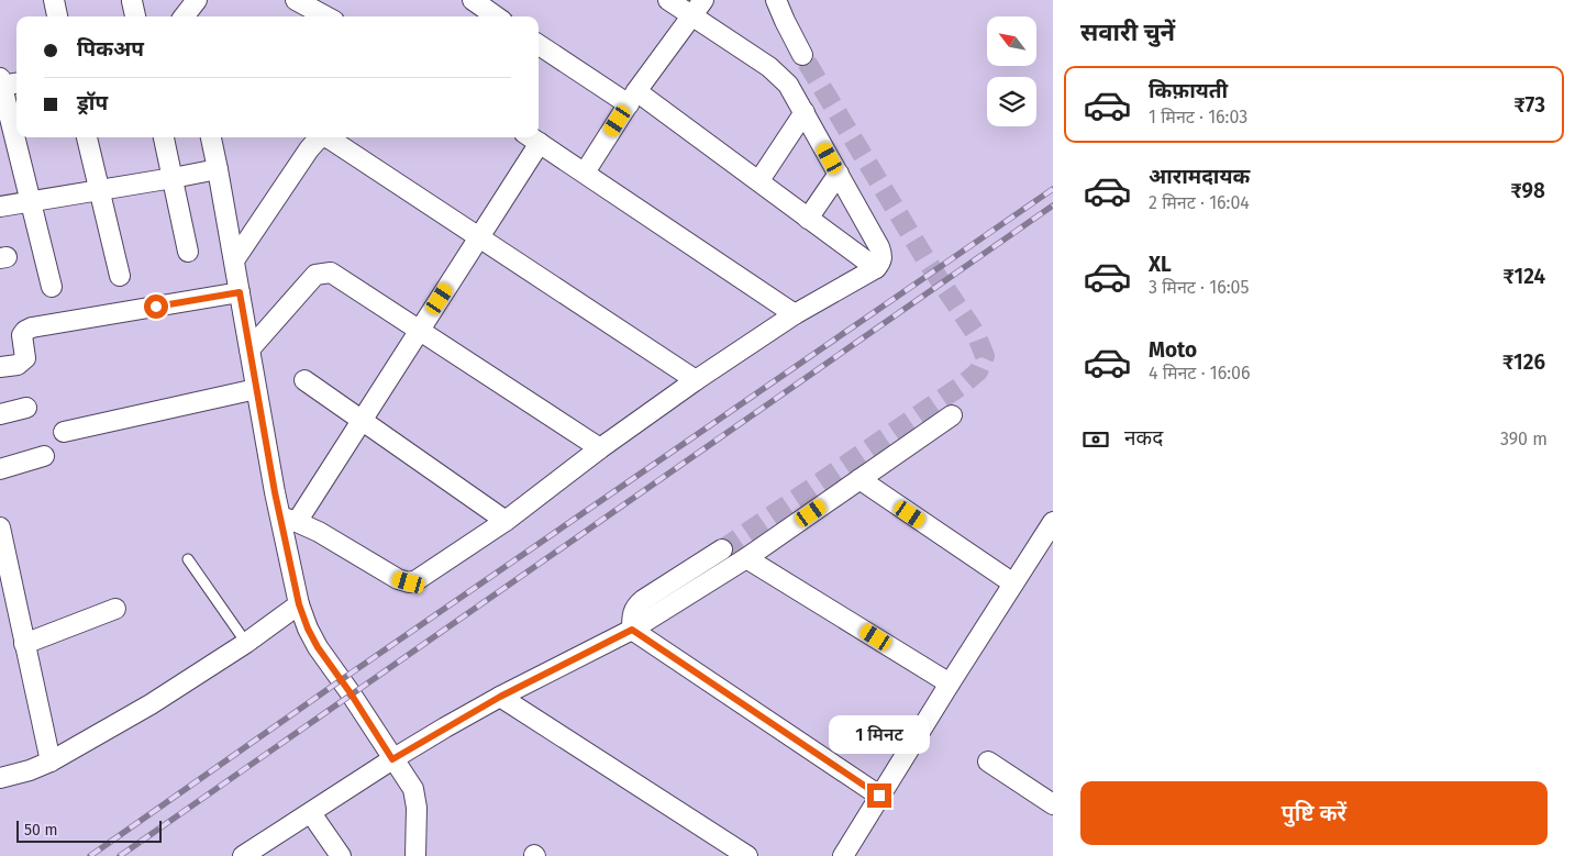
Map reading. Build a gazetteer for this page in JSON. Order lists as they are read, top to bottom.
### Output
{
  "scale_bar": "50 m",
  "north": "top left",
  "page": {
    "heading": "सवारी चुनें",
    "banner": ["पिकअप", "ड्रॉप"],
    "list": [
      {
        "name": "किफ़ायती",
        "note": "1 मिनट · 16:03",
        "value": "₹73"
      },
      {
        "name": "आरामदायक",
        "note": "2 मिनट · 16:04",
        "value": "₹98"
      },
      {
        "name": "XL",
        "note": "3 मिनट · 16:05",
        "value": "₹124"
      },
      {
        "name": "Moto",
        "note": "4 मिनट · 16:06",
        "value": "₹126"
      }
    ],
    "pay": ["नकद", "390 m"],
    "bubble": "1 मिनट",
    "buttons": "पुष्टि करें",
    "scale": "50 m"
  }
}
